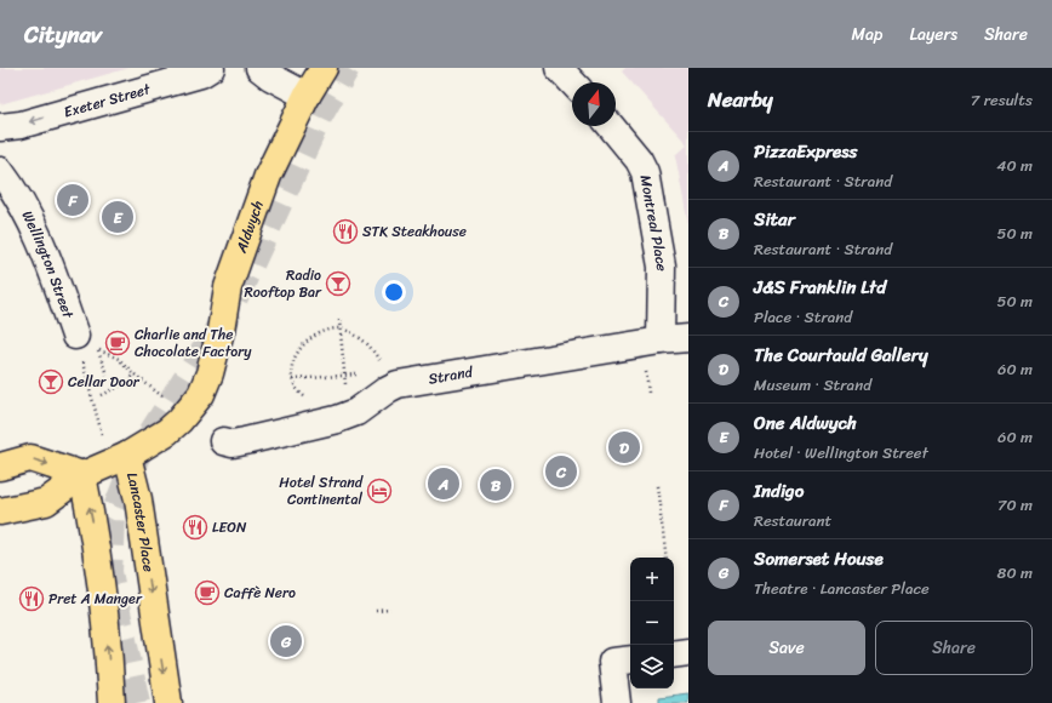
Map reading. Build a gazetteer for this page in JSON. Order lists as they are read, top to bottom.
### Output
{
  "streets": {
    "main road": ["Aldwych", "Lancaster Place"],
    "street": [
      "Exeter Street",
      "Montreal Place",
      "Wellington Street",
      "Strand"
    ]
  },
  "crossings": [
    ["Montreal Place", "Strand"],
    ["Aldwych", "Lancaster Place"]
  ],
  "one_way": ["Exeter Street"],
  "places": {
    "restaurant": ["STK Steakhouse", "LEON", "Pret A Manger"],
    "bar": ["Radio Rooftop Bar", "Cellar Door"],
    "cafe": ["Charlie and The Chocolate Factory", "Caffè Nero"],
    "hotel": ["Hotel Strand Continental"]
  },
  "north": "top",
  "page": {
    "header": "Citynav",
    "nav": ["Map", "Layers", "Share"],
    "heading": ["Nearby", "7 results"],
    "list": [
      {
        "mark": "A",
        "name": "PizzaExpress",
        "note": "Restaurant · Strand",
        "value": "40 m"
      },
      {
        "mark": "B",
        "name": "Sitar",
        "note": "Restaurant · Strand",
        "value": "50 m"
      },
      {
        "mark": "C",
        "name": "J&S Franklin Ltd",
        "note": "Place · Strand",
        "value": "50 m"
      },
      {
        "mark": "D",
        "name": "The Courtauld Gallery",
        "note": "Museum · Strand",
        "value": "60 m"
      },
      {
        "mark": "E",
        "name": "One Aldwych",
        "note": "Hotel · Wellington Street",
        "value": "60 m"
      },
      {
        "mark": "F",
        "name": "Indigo",
        "note": "Restaurant",
        "value": "70 m"
      },
      {
        "mark": "G",
        "name": "Somerset House",
        "note": "Theatre · Lancaster Place",
        "value": "80 m"
      }
    ],
    "pins": [
      "F",
      "E",
      "D",
      "C",
      "A",
      "B",
      "G"
    ],
    "map_buttons": ["+", "−"],
    "buttons": ["Save", "Share"]
  }
}
